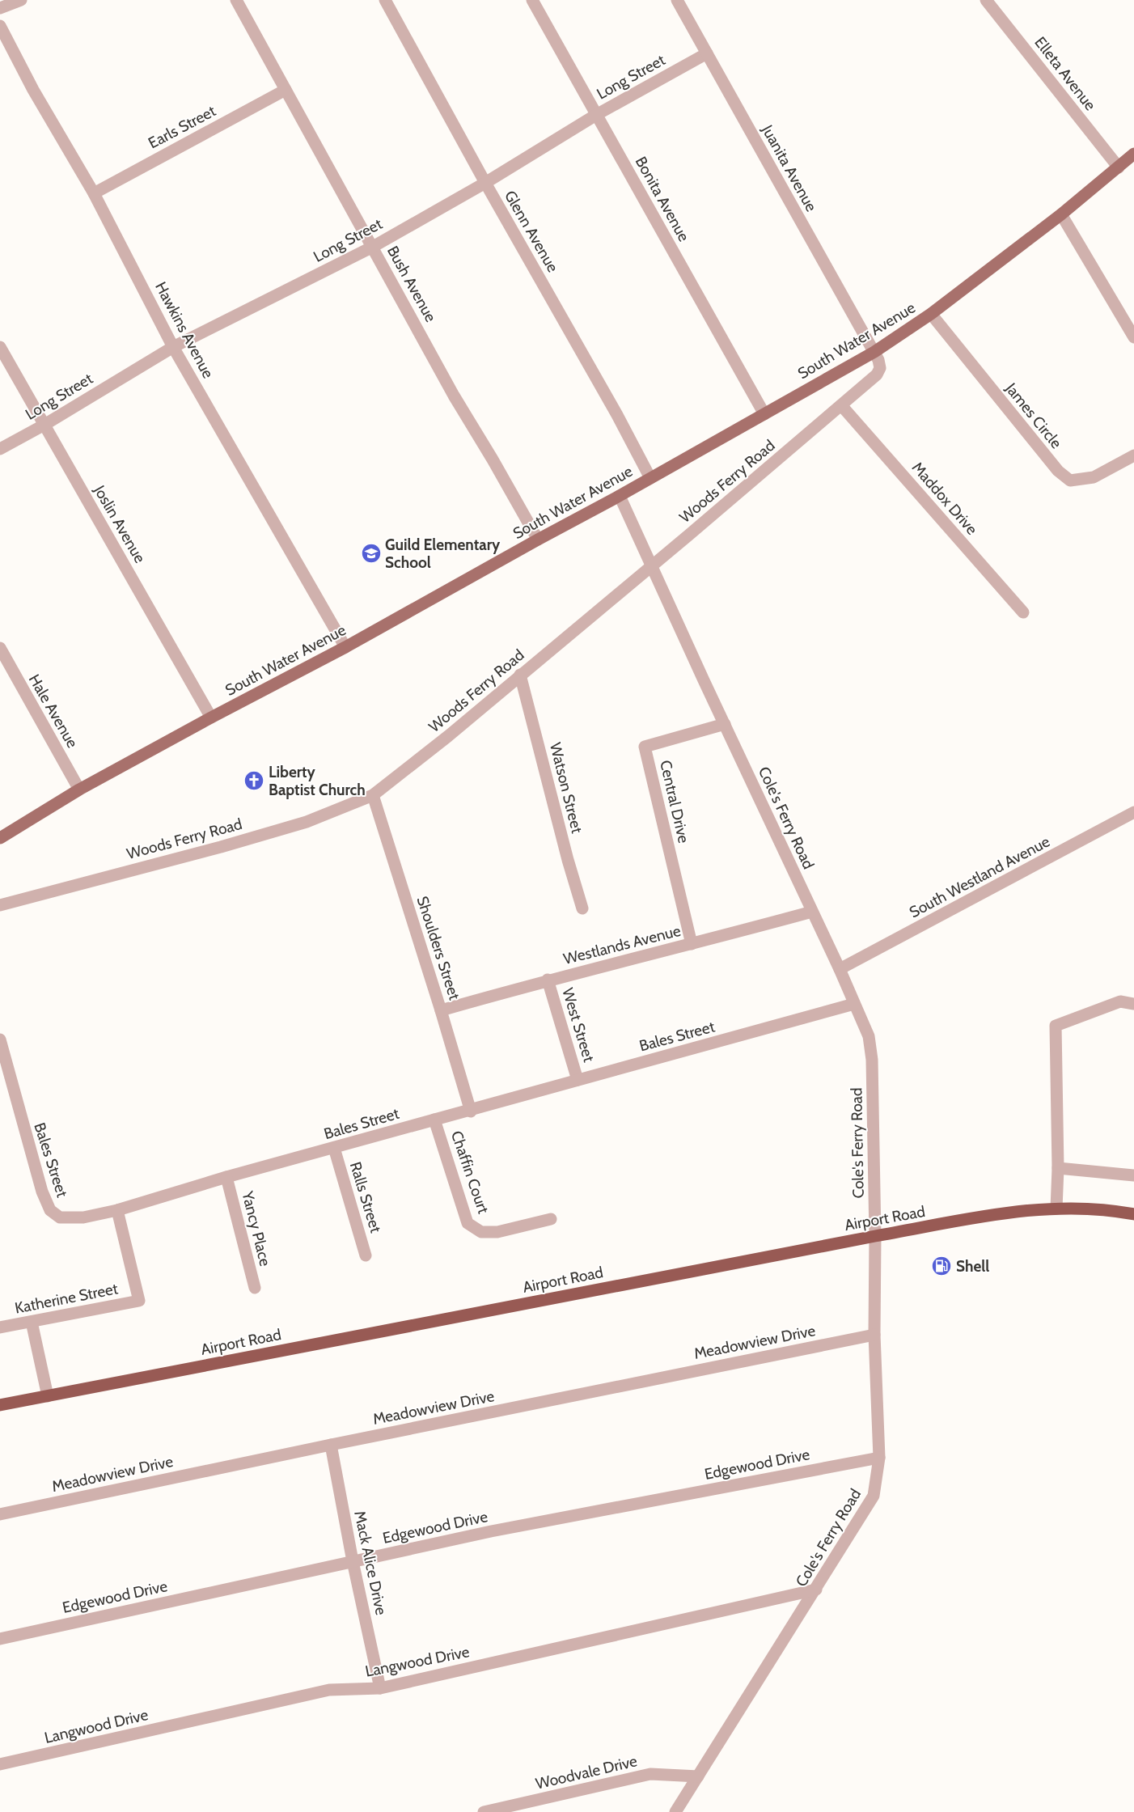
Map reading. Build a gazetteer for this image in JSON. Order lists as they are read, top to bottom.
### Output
{
  "streets": {
    "highway": ["Airport Road"],
    "main road": ["South Water Avenue"],
    "street": [
      "Elleta Avenue",
      "Long Street",
      "Earls Street",
      "Juanita Avenue",
      "Bonita Avenue",
      "Glenn Avenue",
      "Bush Avenue",
      "Hawkins Avenue",
      "James Circle",
      "Woods Ferry Road",
      "Maddox Drive",
      "Joslin Avenue",
      "Hale Avenue",
      "Watson Street",
      "Central Drive",
      "Cole's Ferry Road",
      "South Westland Avenue",
      "Westlands Avenue",
      "Shoulders Street",
      "West Street",
      "Bales Street",
      "Chaffin Court",
      "Ralls Street",
      "Yancy Place",
      "Katherine Street",
      "Meadowview Drive",
      "Edgewood Drive",
      "Mack Alice Drive",
      "Langwood Drive",
      "Woodvale Drive"
    ]
  },
  "crossings": [
    ["Elleta Avenue", "South Water Avenue"],
    ["Long Street", "Juanita Avenue"],
    ["Long Street", "Bonita Avenue"],
    ["Long Street", "Glenn Avenue"],
    ["Long Street", "Bush Avenue"],
    ["Long Street", "Hawkins Avenue"],
    ["Long Street", "Joslin Avenue"],
    ["Earls Street", "Bush Avenue"],
    ["Earls Street", "Hawkins Avenue"],
    ["Juanita Avenue", "South Water Avenue"],
    ["Juanita Avenue", "Woods Ferry Road"],
    ["Bonita Avenue", "South Water Avenue"],
    ["Glenn Avenue", "South Water Avenue"],
    ["Bush Avenue", "South Water Avenue"],
    ["Hawkins Avenue", "South Water Avenue"],
    ["South Water Avenue", "James Circle"],
    ["South Water Avenue", "Woods Ferry Road"],
    ["South Water Avenue", "Joslin Avenue"],
    ["South Water Avenue", "Hale Avenue"],
    ["South Water Avenue", "Cole's Ferry Road"],
    ["Woods Ferry Road", "Maddox Drive"],
    ["Woods Ferry Road", "Watson Street"],
    ["Woods Ferry Road", "Cole's Ferry Road"],
    ["Woods Ferry Road", "Shoulders Street"],
    ["Central Drive", "Cole's Ferry Road"],
    ["Central Drive", "Westlands Avenue"],
    ["Cole's Ferry Road", "South Westland Avenue"],
    ["Cole's Ferry Road", "Westlands Avenue"],
    ["Cole's Ferry Road", "Bales Street"],
    ["Cole's Ferry Road", "Airport Road"],
    ["Cole's Ferry Road", "Meadowview Drive"],
    ["Cole's Ferry Road", "Edgewood Drive"],
    ["Cole's Ferry Road", "Langwood Drive"],
    ["Cole's Ferry Road", "Woodvale Drive"],
    ["Westlands Avenue", "Shoulders Street"],
    ["Westlands Avenue", "West Street"],
    ["Shoulders Street", "Bales Street"],
    ["West Street", "Bales Street"],
    ["Bales Street", "Chaffin Court"],
    ["Bales Street", "Ralls Street"],
    ["Bales Street", "Yancy Place"],
    ["Bales Street", "Katherine Street"],
    ["Meadowview Drive", "Mack Alice Drive"],
    ["Edgewood Drive", "Mack Alice Drive"],
    ["Mack Alice Drive", "Langwood Drive"]
  ],
  "places": {
    "school or university": ["Guild Elementary School"],
    "church": ["Liberty Baptist Church"],
    "fuel station": ["Shell"]
  }
}
